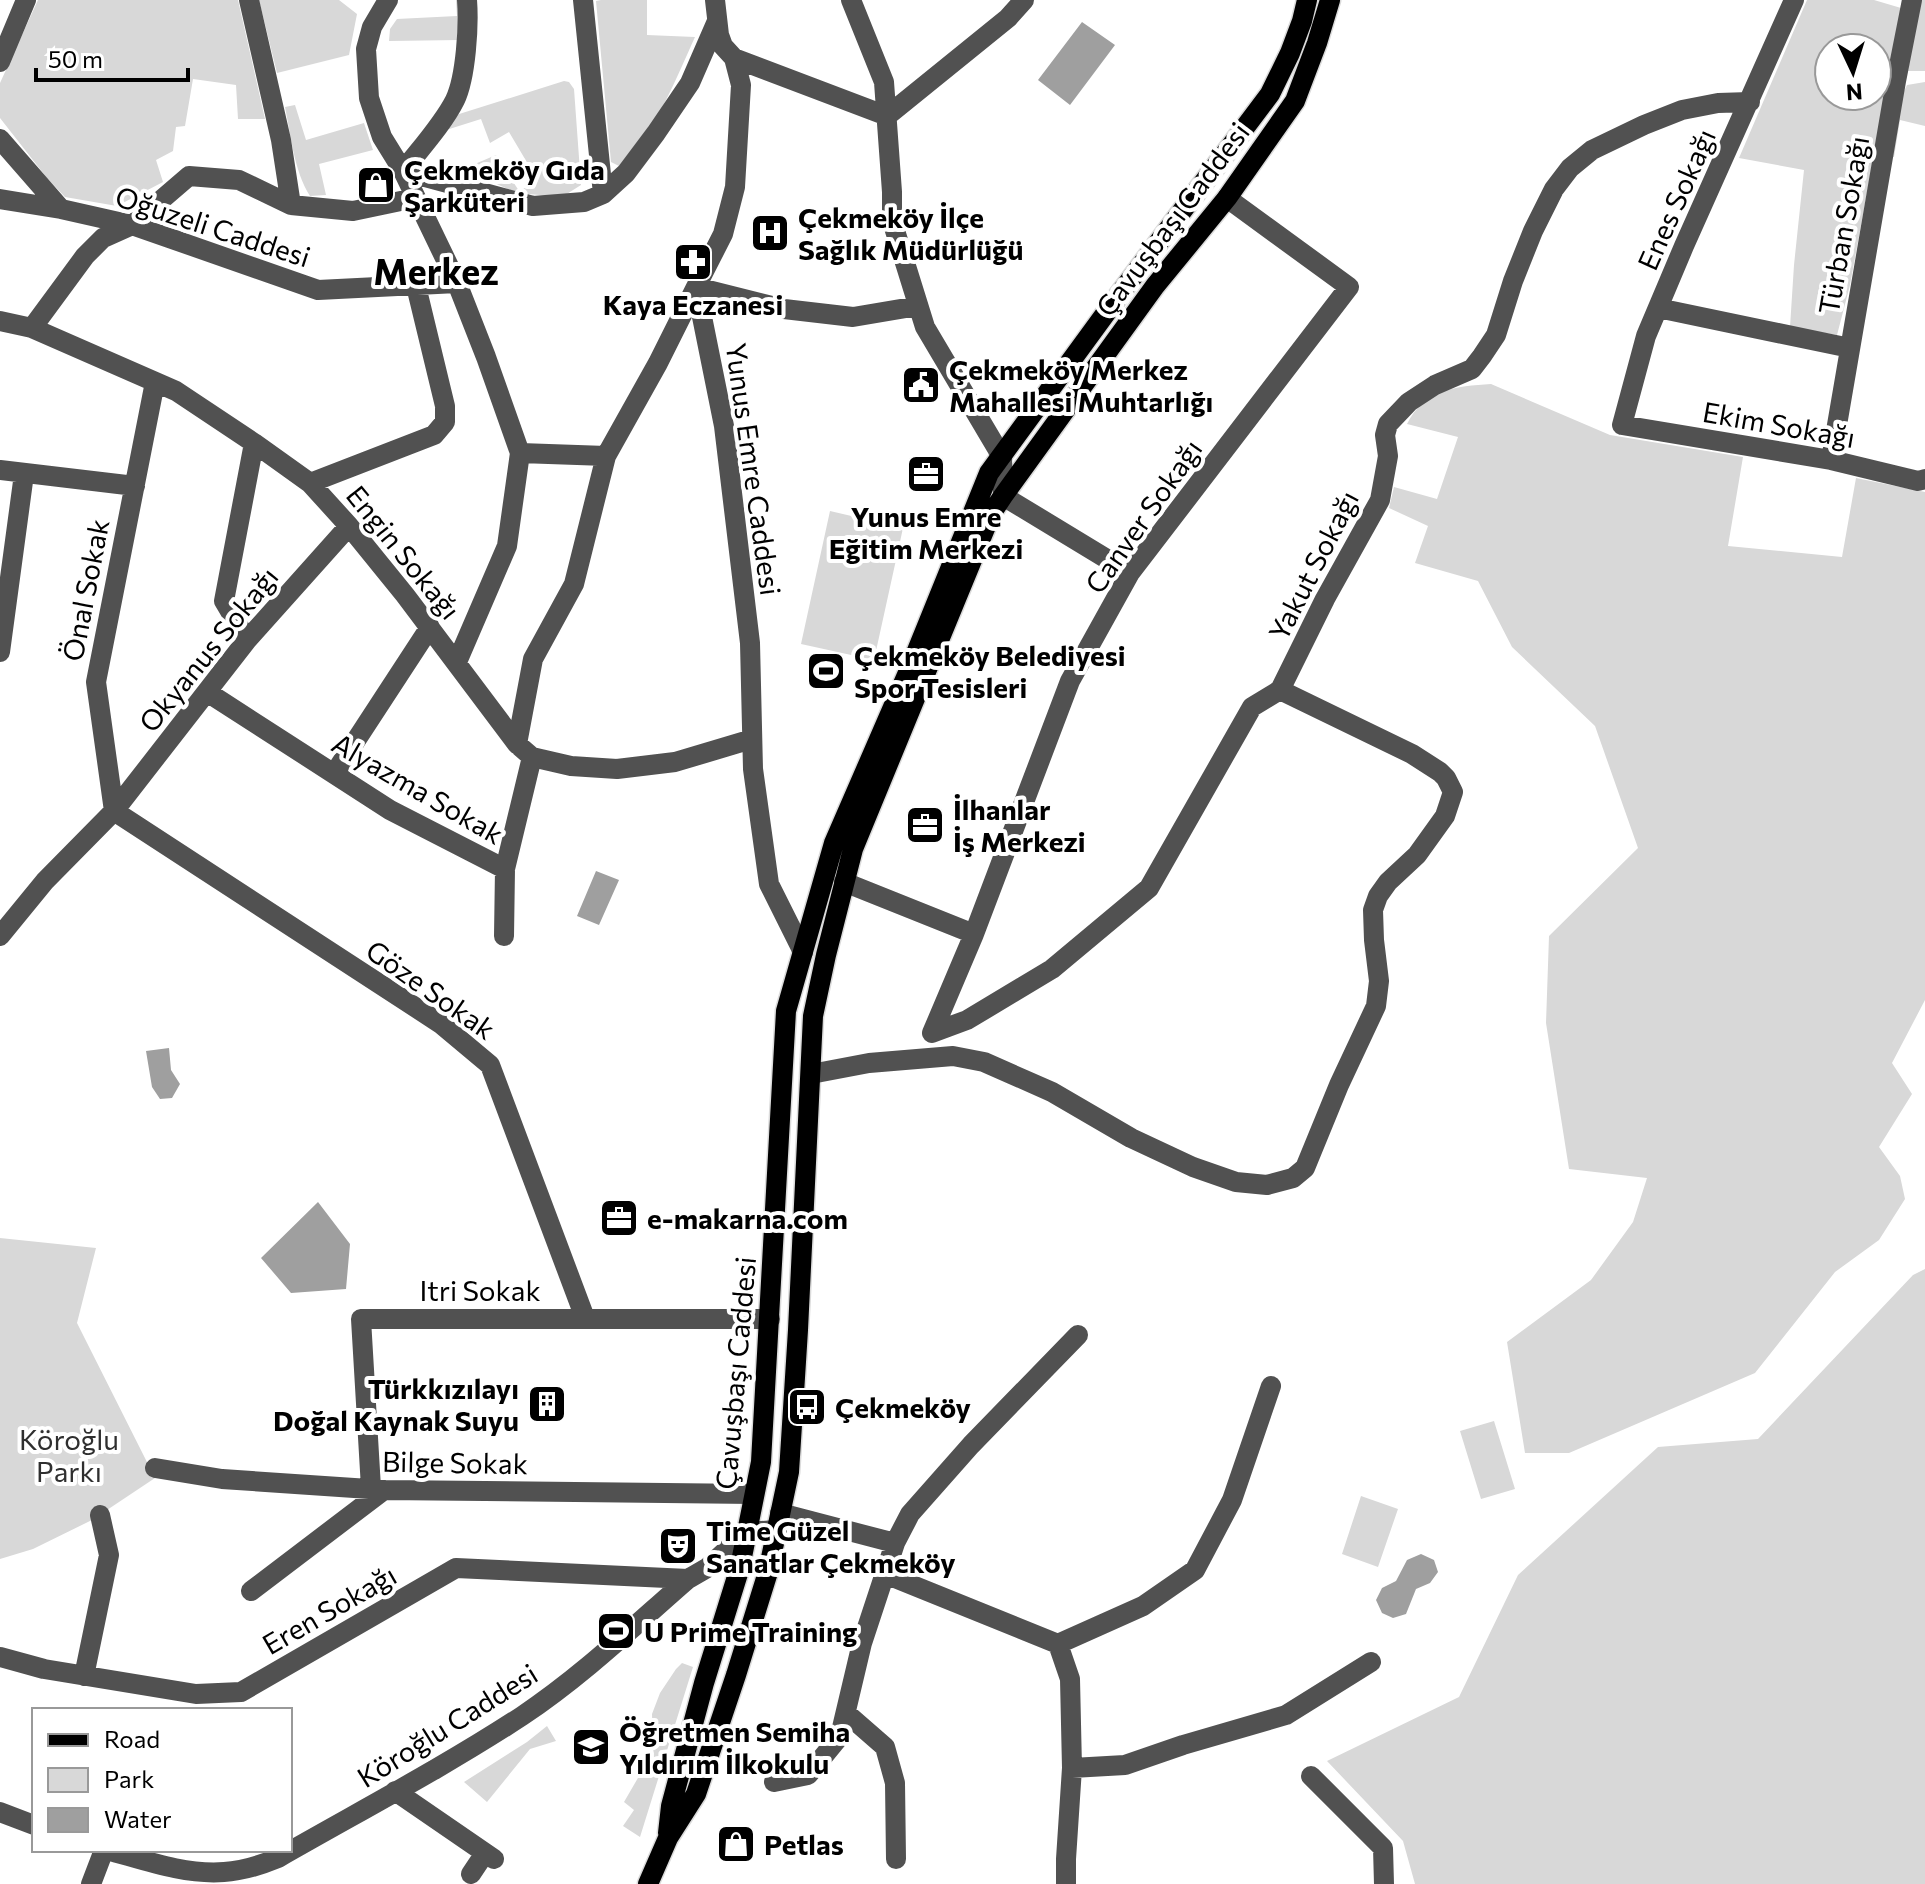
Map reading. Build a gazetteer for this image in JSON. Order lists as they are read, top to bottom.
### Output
{
  "streets": {
    "main road": ["Çavuşbaşı Caddesi"],
    "street": [
      "Enes Sokağı",
      "Türban Sokağı",
      "Oğuzeli Caddesi",
      "Ekim Sokağı",
      "Yunus Emre Caddesi",
      "Canver Sokağı",
      "Engin Sokağı",
      "Yakut Sokağı",
      "Önal Sokak",
      "Okyanus Sokağı",
      "Alyazma Sokak",
      "Göze Sokak",
      "Itri Sokak",
      "Bilge Sokak",
      "Eren Sokağı",
      "Köroğlu Caddesi"
    ]
  },
  "crossings": [
    ["Enes Sokağı", "Ekim Sokağı"],
    ["Enes Sokağı", "Yakut Sokağı"],
    ["Çavuşbaşı Caddesi", "Yunus Emre Caddesi"],
    ["Çavuşbaşı Caddesi", "Canver Sokağı"],
    ["Çavuşbaşı Caddesi", "Itri Sokak"],
    ["Çavuşbaşı Caddesi", "Bilge Sokak"],
    ["Çavuşbaşı Caddesi", "Köroğlu Caddesi"],
    ["Türban Sokağı", "Ekim Sokağı"],
    ["Yunus Emre Caddesi", "Alyazma Sokak"],
    ["Canver Sokağı", "Yakut Sokağı"],
    ["Engin Sokağı", "Önal Sokak"],
    ["Engin Sokağı", "Okyanus Sokağı"],
    ["Engin Sokağı", "Alyazma Sokak"],
    ["Önal Sokak", "Okyanus Sokağı"],
    ["Önal Sokak", "Göze Sokak"],
    ["Okyanus Sokağı", "Alyazma Sokak"],
    ["Okyanus Sokağı", "Göze Sokak"],
    ["Göze Sokak", "Itri Sokak"],
    ["Itri Sokak", "Bilge Sokak"],
    ["Eren Sokağı", "Köroğlu Caddesi"]
  ],
  "districts": ["Merkez"],
  "parks": ["Köroğlu Parkı"],
  "places": {
    "shop": ["Çekmeköy Gıda Şarküteri", "Petlas"],
    "hospital": ["Çekmeköy İlçe Sağlık Müdürlüğü"],
    "pharmacy": ["Kaya Eczanesi"],
    "public building": ["Çekmeköy Merkez Mahallesi Muhtarlığı"],
    "office": ["Yunus Emre Eğitim Merkezi", "İlhanlar İş Merkezi", "e-makarna.com"],
    "sports": ["Çekmeköy Belediyesi Spor Tesisleri", "U Prime Training"],
    "building": ["Türkkızılayı Doğal Kaynak Suyu"],
    "bus stop": ["Çekmeköy"],
    "theatre": ["Time Güzel Sanatlar Çekmeköy"],
    "school or university": ["Öğretmen Semiha Yıldırım İlkokulu"]
  },
  "legend": ["Road", "Park", "Water"],
  "scale_bar": "50 m",
  "north": "bottom"
}
